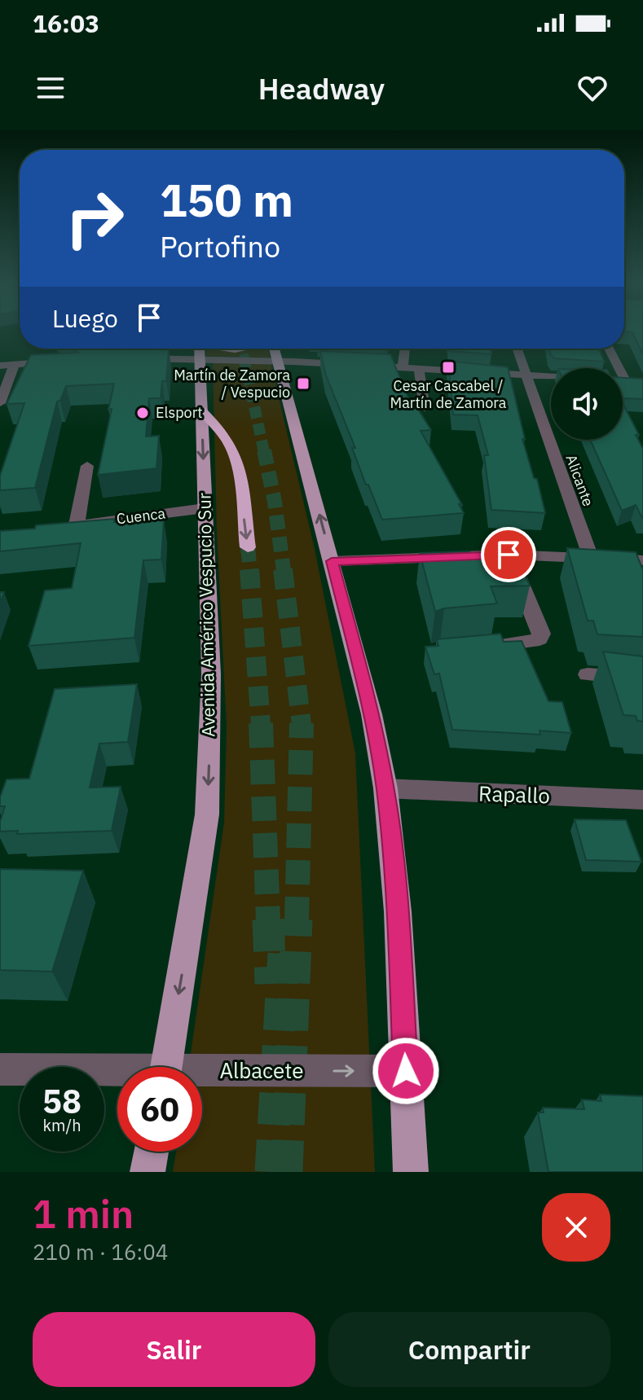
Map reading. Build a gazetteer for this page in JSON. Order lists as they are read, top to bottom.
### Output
{
  "streets": {
    "main road": ["Avenida Américo Vespucio Sur"],
    "street": [
      "Alicante",
      "Cuenca",
      "Rapallo",
      "Albacete"
    ]
  },
  "crossings": [
    ["Cuenca", "Avenida Américo Vespucio Sur"]
  ],
  "one_way": ["Albacete"],
  "places": {
    "transit": ["Cesar Cascabel / Martín de Zamora", "Martín de Zamora / Vespucio"],
    "other": ["Elsport"]
  },
  "page": {
    "status": "16:03",
    "header": "Headway",
    "turn": ["150 m", "Portofino"],
    "then": "Luego",
    "speed": "58 km/h",
    "limit": "60",
    "heading": ["1 min", "210 m · 16:04"],
    "buttons": ["Salir", "Compartir"]
  }
}
